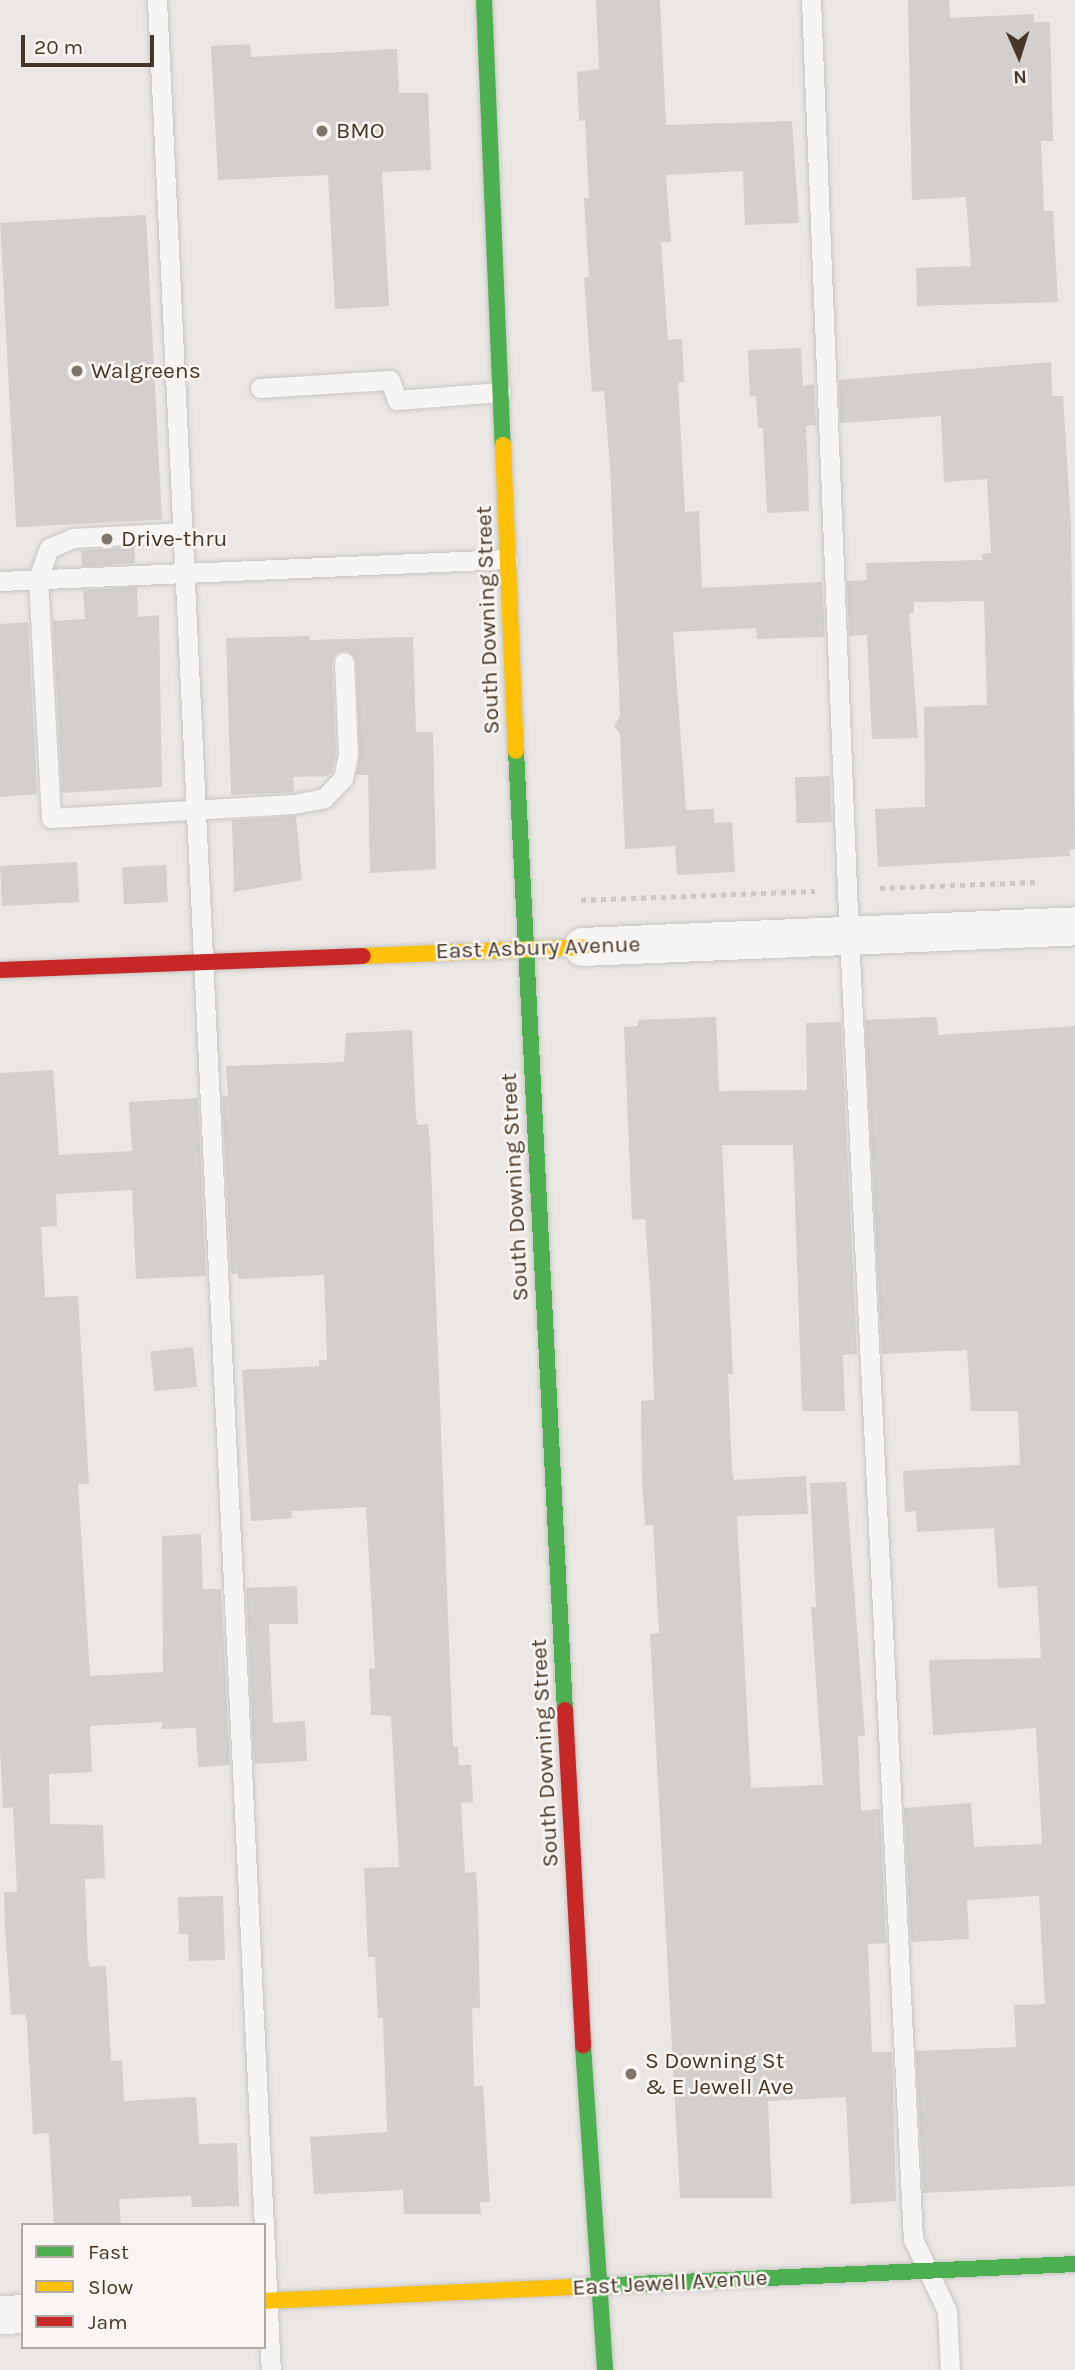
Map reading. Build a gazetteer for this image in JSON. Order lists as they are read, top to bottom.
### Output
{
  "streets": {
    "main road": ["South Downing Street", "East Asbury Avenue", "East Jewell Avenue"]
  },
  "crossings": [
    ["South Downing Street", "East Asbury Avenue"],
    ["South Downing Street", "East Jewell Avenue"]
  ],
  "places": [
    "BMO",
    "Walgreens",
    "Drive-thru",
    "S Downing St & E Jewell Ave"
  ],
  "legend": ["Fast", "Slow", "Jam"],
  "scale_bar": "20 m",
  "north": "bottom"
}
